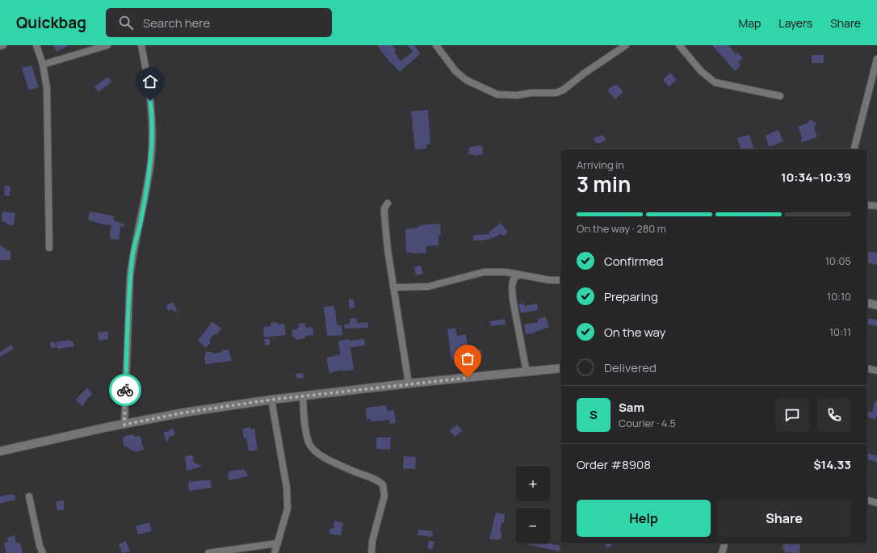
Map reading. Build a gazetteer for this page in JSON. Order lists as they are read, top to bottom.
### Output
{
  "page": {
    "header": "Quickbag",
    "search": "Search here",
    "nav": ["Map", "Layers", "Share"],
    "heading": ["3 min", "Arriving in", "10:34–10:39"],
    "panel": [
      "Sam",
      "Courier · 4.5",
      "Order #8908",
      "$14.33"
    ],
    "bar": "On the way · 280 m",
    "list": [
      ["Confirmed", "10:05"],
      ["Preparing", "10:10"],
      ["On the way", "10:11"],
      "Delivered"
    ],
    "round": "S",
    "map_buttons": ["+", "−"],
    "buttons": ["Help", "Share"]
  }
}
